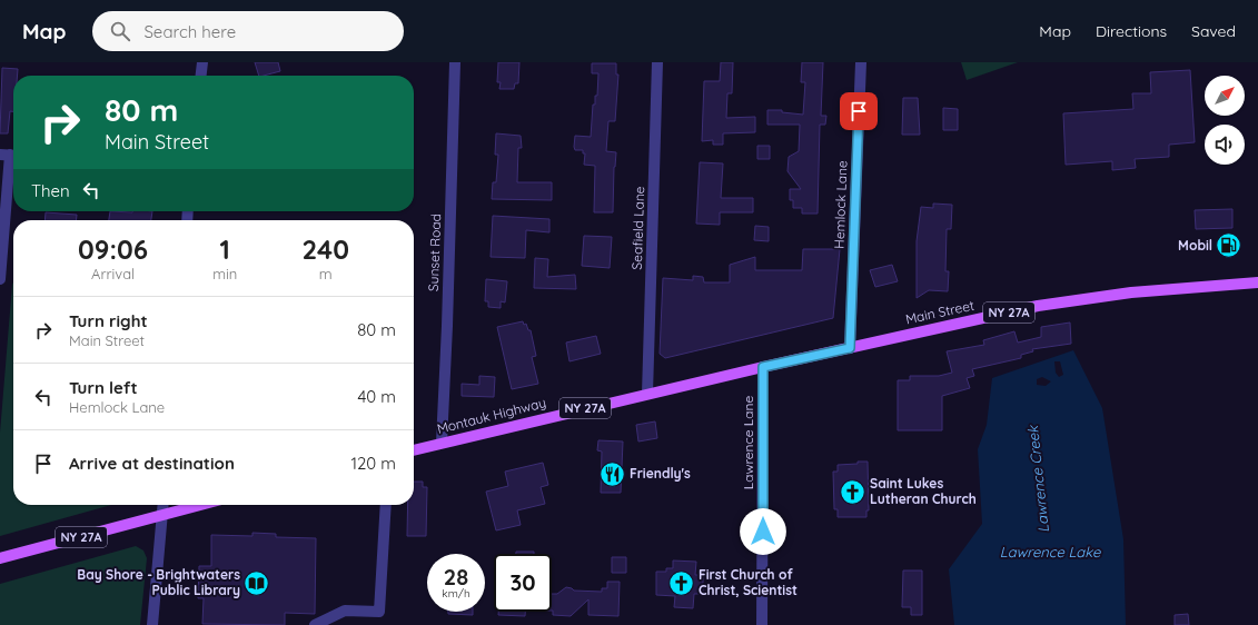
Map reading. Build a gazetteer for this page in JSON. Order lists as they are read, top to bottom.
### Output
{
  "streets": {
    "main road": ["Main Street", "NY 27A", "Montauk Highway"],
    "street": [
      "Hemlock Lane",
      "Seafield Lane",
      "Sunset Road",
      "Lawrence Lane"
    ]
  },
  "crossings": [
    ["Hemlock Lane", "Main Street"],
    ["Seafield Lane", "Montauk Highway"],
    ["Sunset Road", "Montauk Highway"],
    ["Main Street", "Montauk Highway"],
    ["Main Street", "Lawrence Lane"],
    ["Montauk Highway", "Lawrence Lane"]
  ],
  "water": ["Lawrence Creek", "Lawrence Lake"],
  "places": {
    "fuel station": ["Mobil"],
    "restaurant": ["Friendly's"],
    "church": ["Saint Lukes Lutheran Church", "First Church of Christ, Scientist"],
    "library": ["Bay Shore - Brightwaters Public Library"]
  },
  "north": "top right",
  "page": {
    "header": "Map",
    "search": "Search here",
    "nav": ["Map", "Directions", "Saved"],
    "turn": ["80 m", "Main Street"],
    "then": "Then",
    "eta": [
      "09:06",
      "Arrival",
      "1",
      "min",
      "240",
      "m"
    ],
    "list": [
      {
        "name": "Turn right",
        "note": "Main Street",
        "value": "80 m"
      },
      {
        "name": "Turn left",
        "note": "Hemlock Lane",
        "value": "40 m"
      },
      {
        "name": "Arrive at destination",
        "value": "120 m"
      }
    ],
    "speed": "28 km/h",
    "limit": "30"
  }
}
